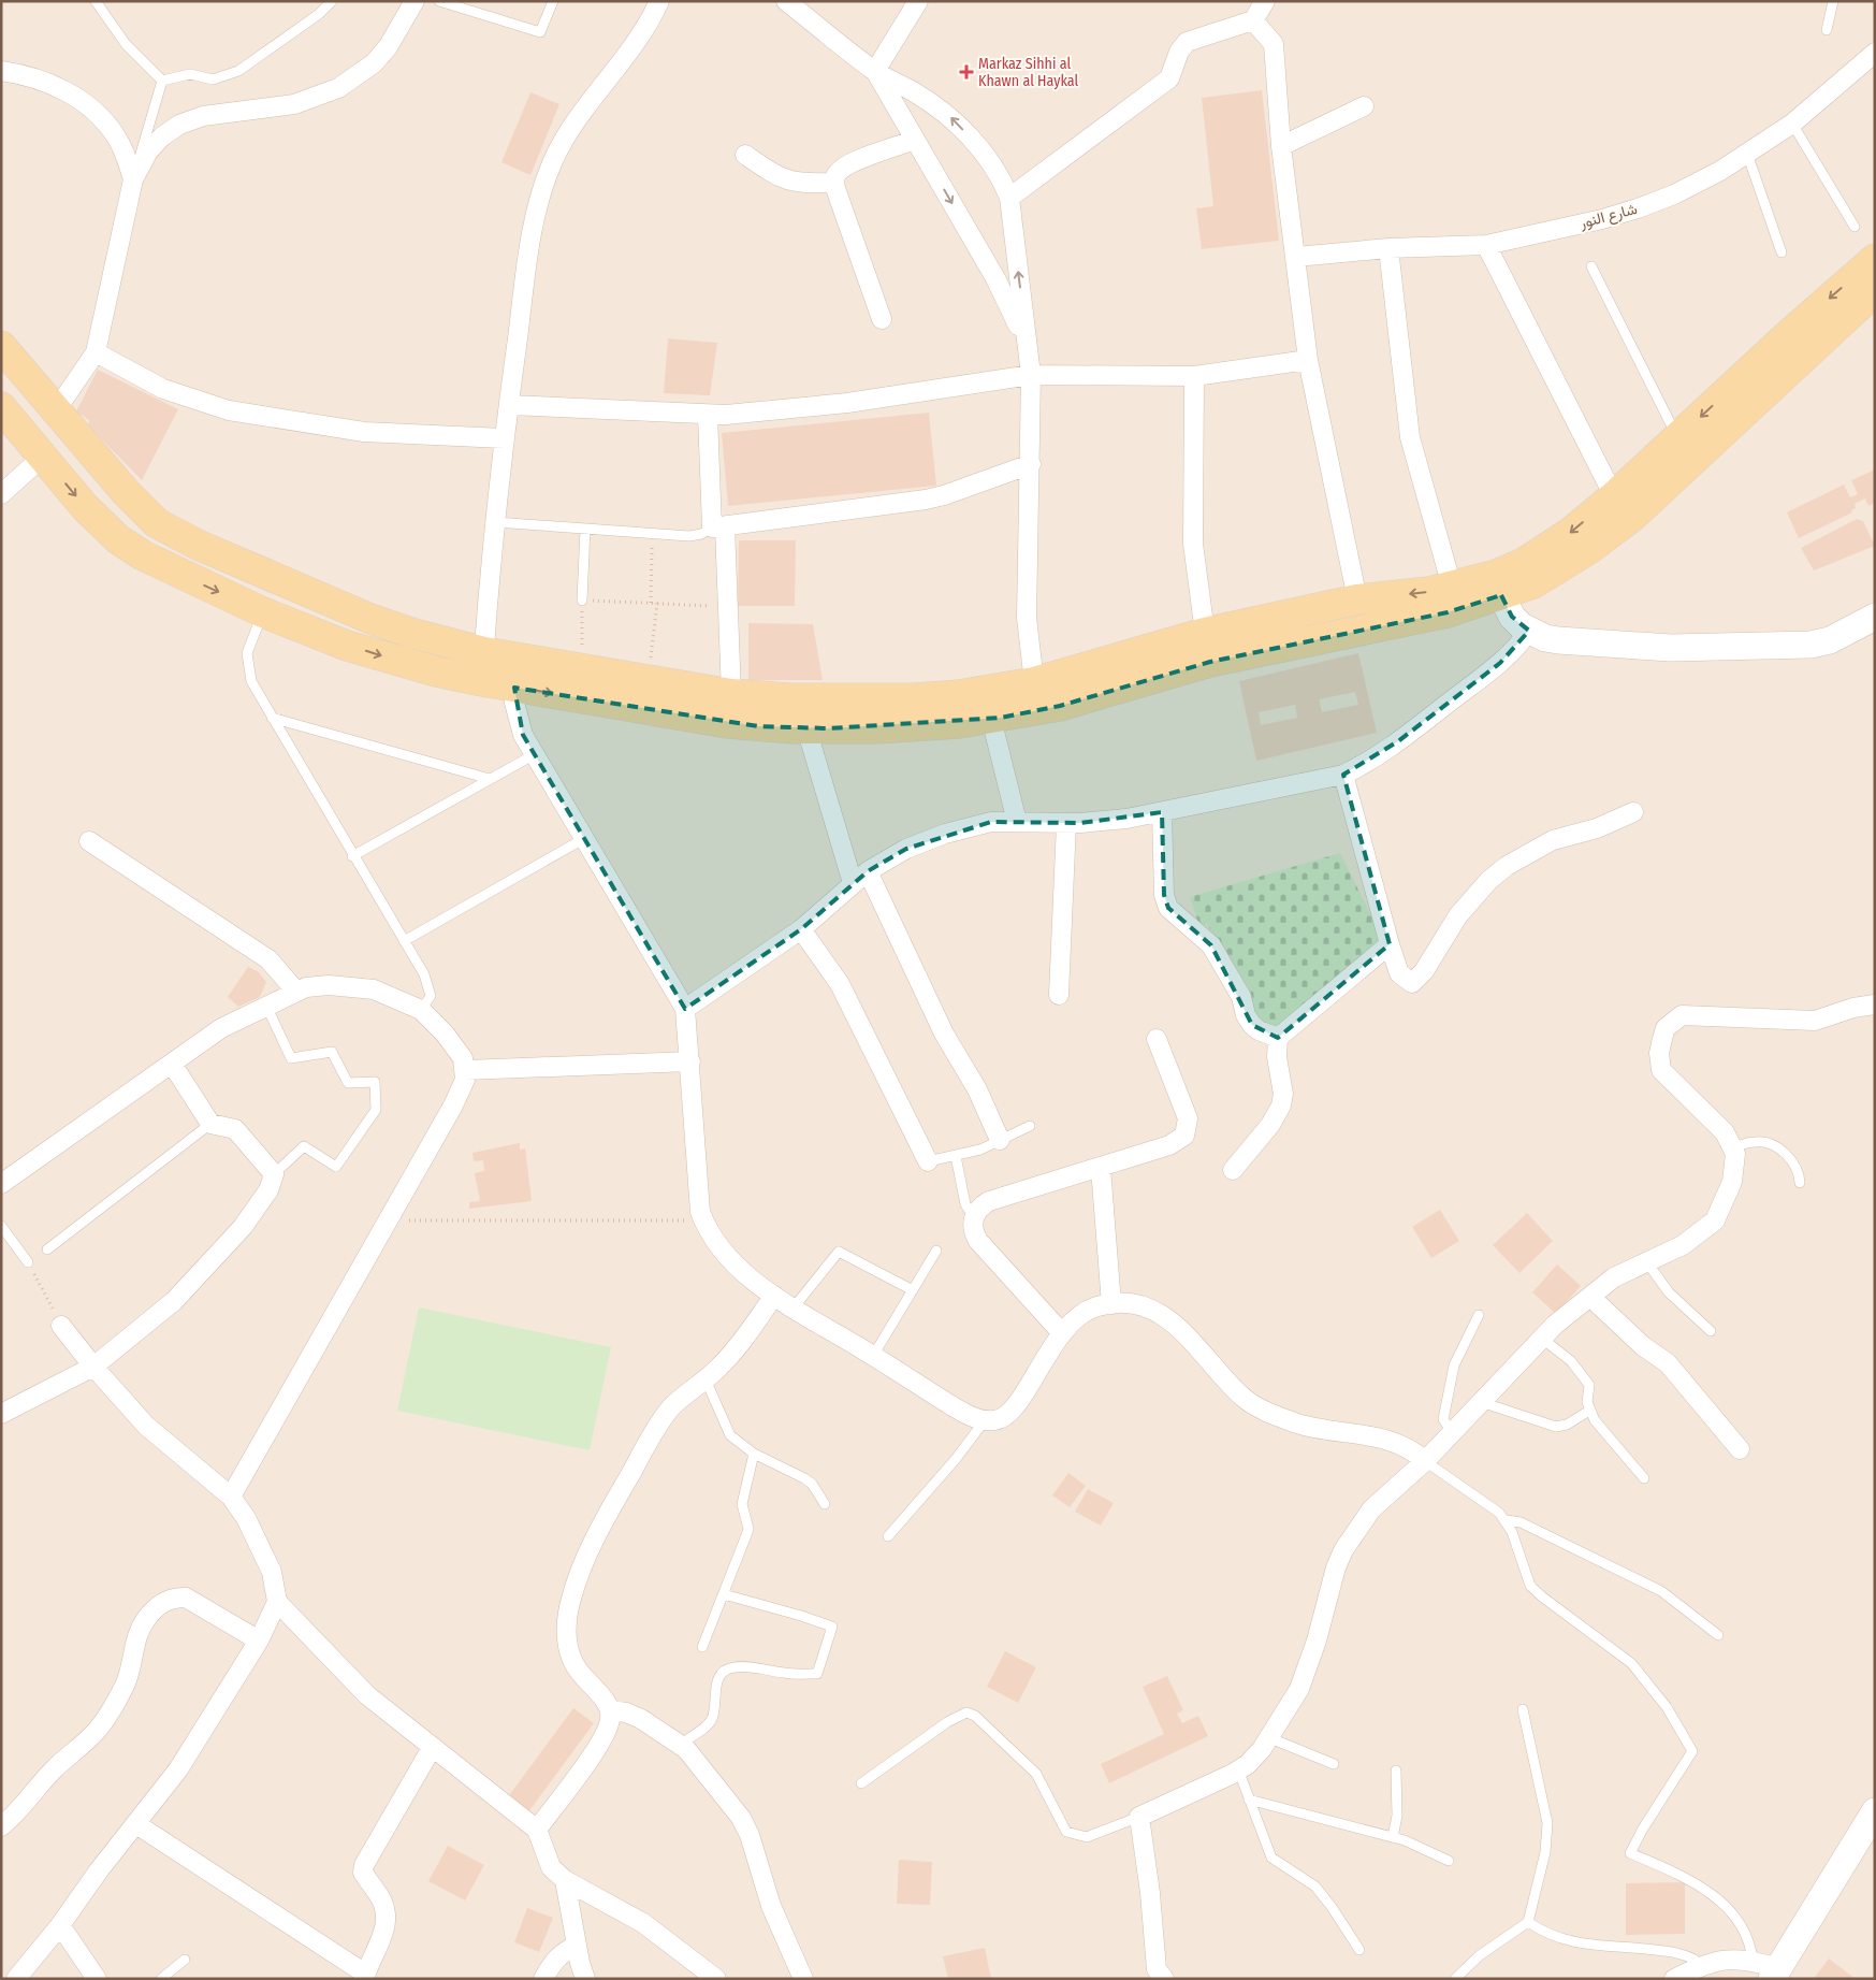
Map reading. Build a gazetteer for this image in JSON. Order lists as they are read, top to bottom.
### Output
{
  "streets": {
    "street": ["شارع النور"]
  },
  "places": {
    "health": ["Markaz Sihhi al Khawn al Haykal"]
  }
}
